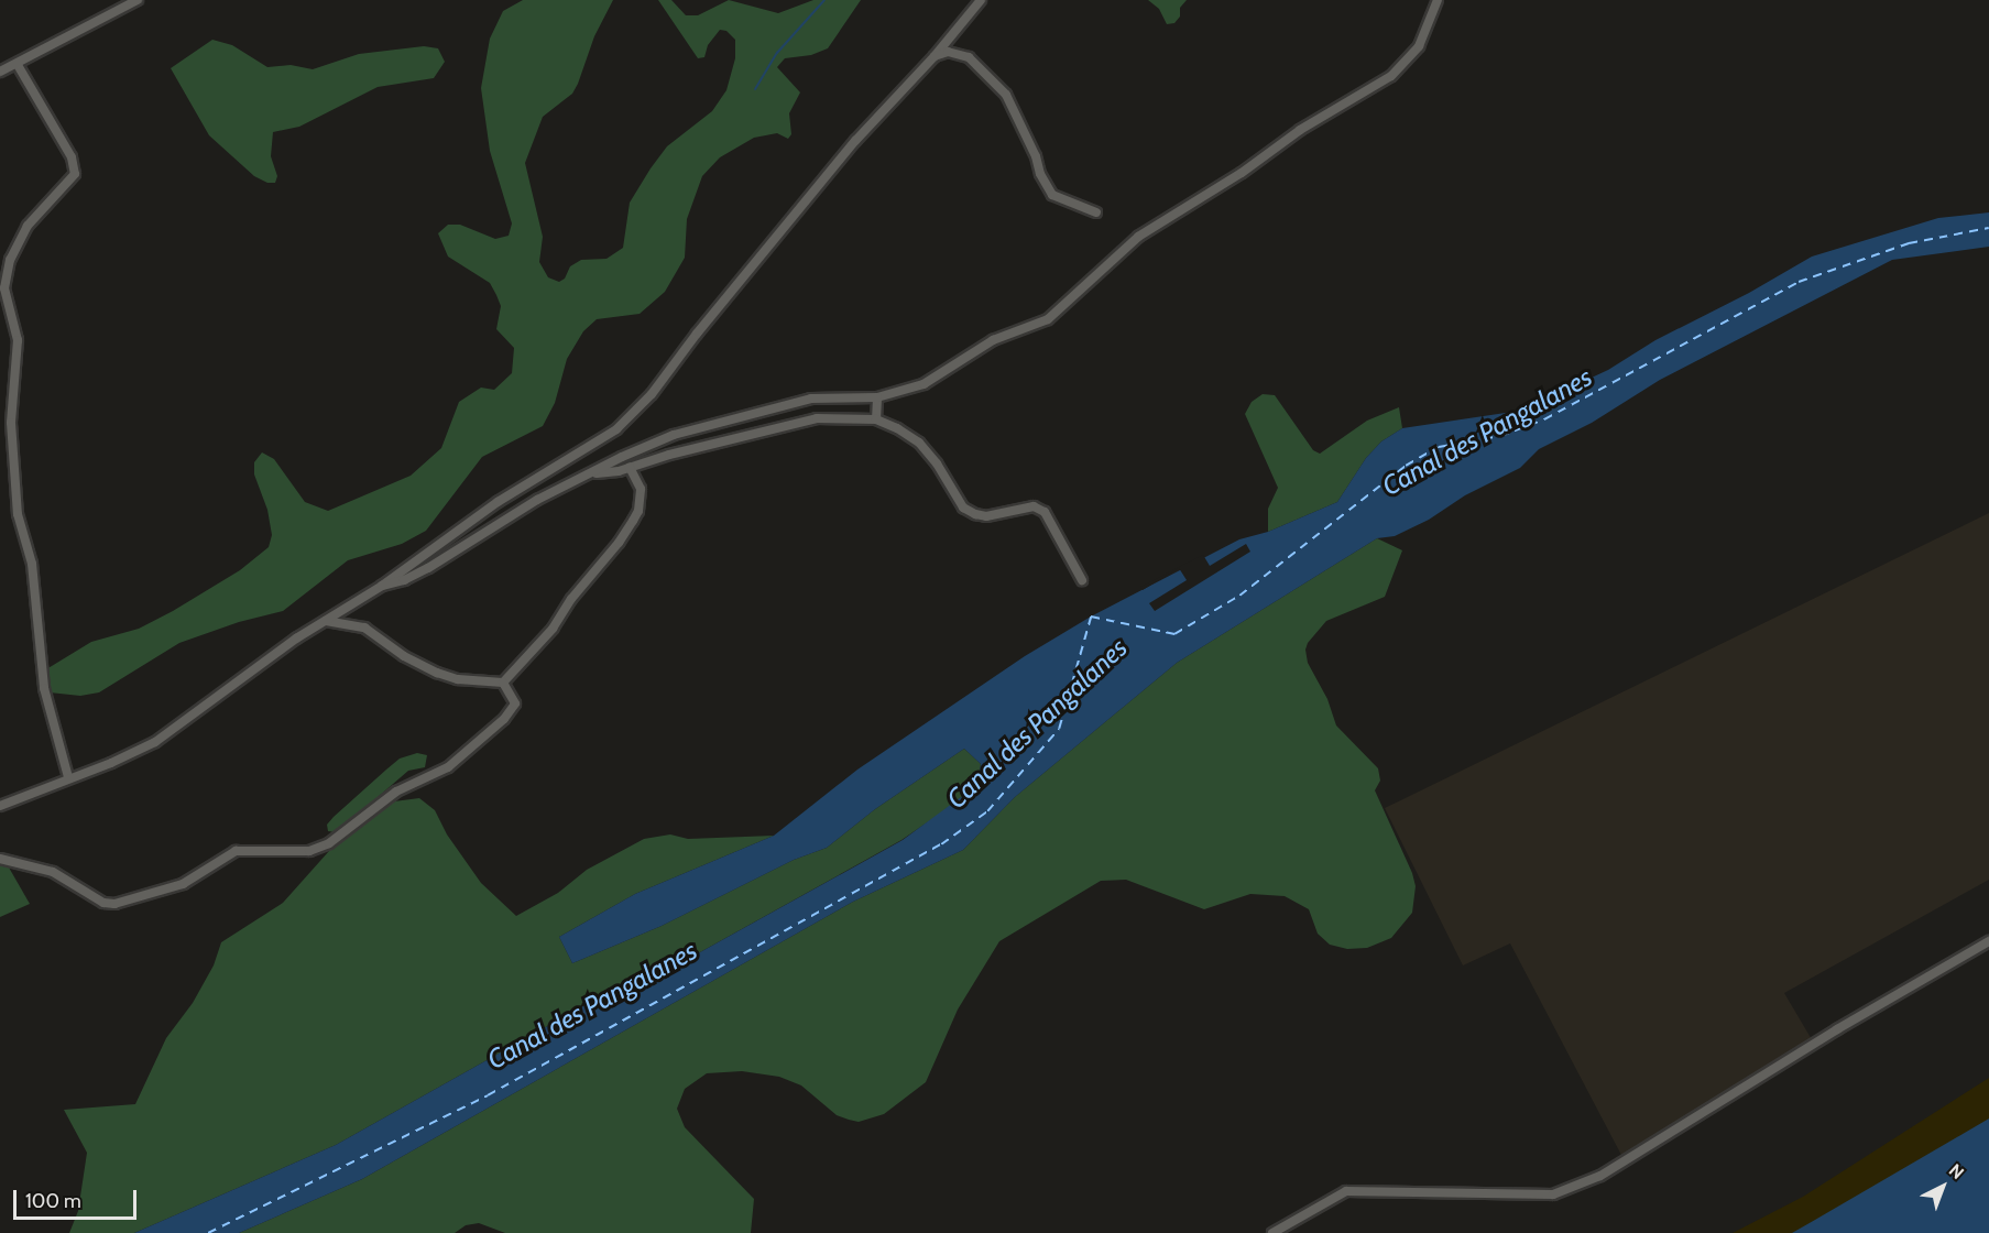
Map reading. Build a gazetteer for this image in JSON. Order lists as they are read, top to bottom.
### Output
{
  "water": ["Canal des Pangalanes"],
  "scale_bar": "100 m",
  "north": "top right"
}
